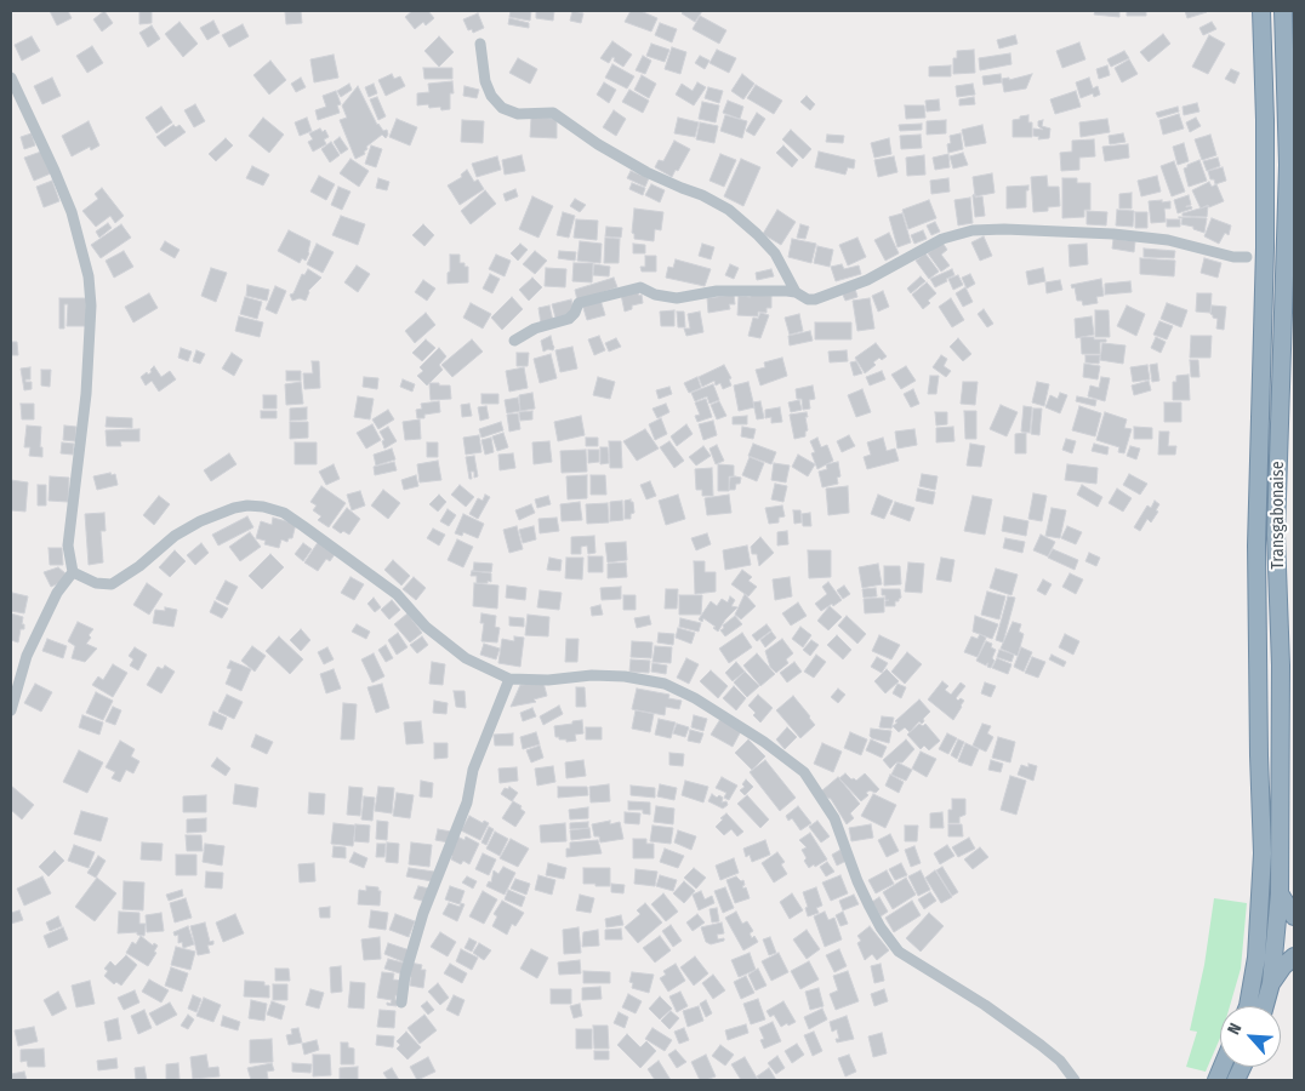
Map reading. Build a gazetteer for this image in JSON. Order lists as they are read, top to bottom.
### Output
{
  "streets": {
    "highway": ["Transgabonaise"]
  },
  "north": "top left"
}
